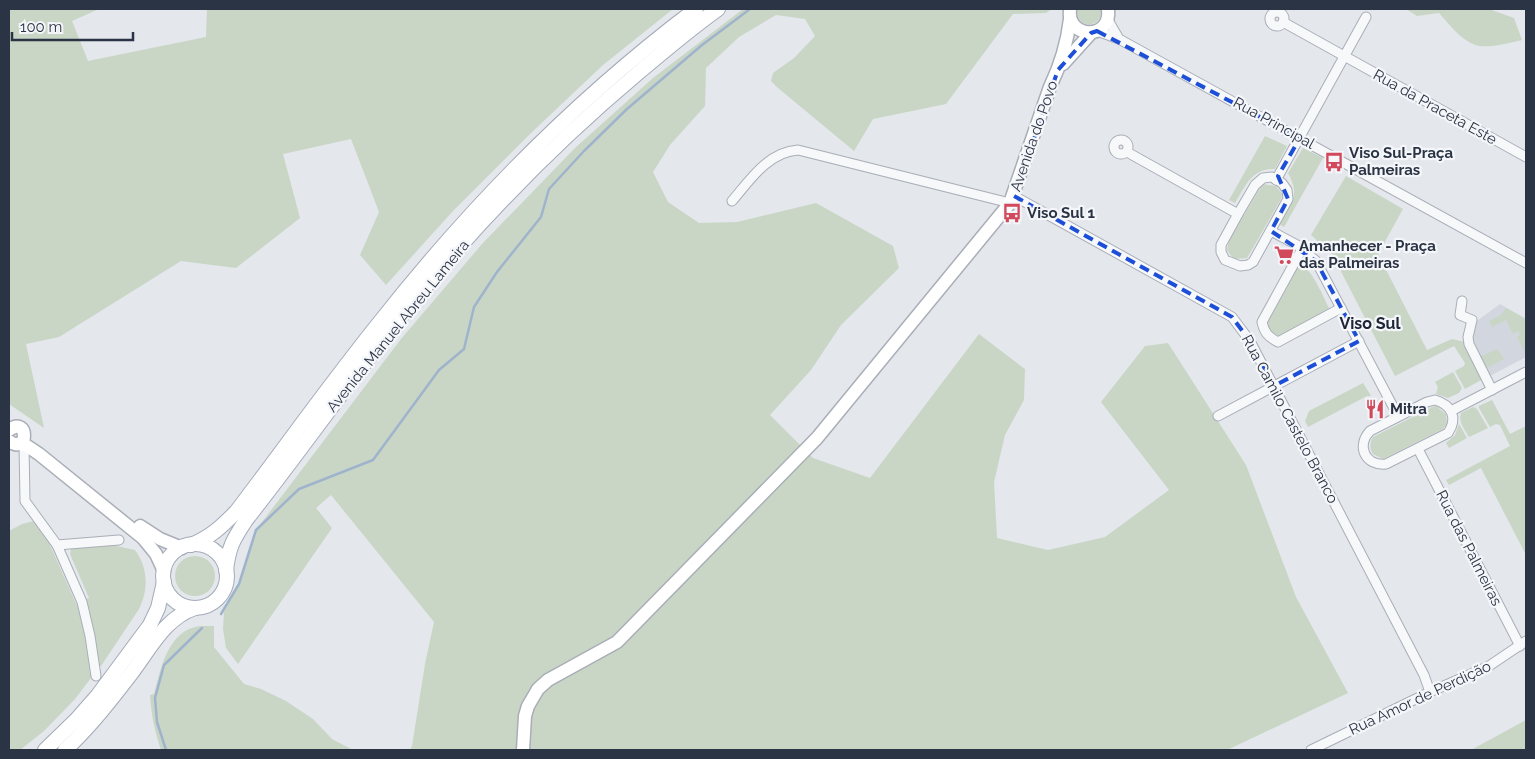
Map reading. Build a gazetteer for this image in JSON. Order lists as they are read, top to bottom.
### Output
{
  "streets": {
    "main road": ["Avenida Manuel Abreu Lameira"],
    "street": [
      "Rua da Praceta Este",
      "Rua Principal",
      "Avenida do Povo",
      "Rua Camilo Castelo Branco",
      "Rua das Palmeiras",
      "Rua Amor de Perdição"
    ]
  },
  "crossings": [
    ["Rua Principal", "Avenida do Povo"],
    ["Avenida do Povo", "Rua Camilo Castelo Branco"],
    ["Rua Camilo Castelo Branco", "Rua Amor de Perdição"],
    ["Rua das Palmeiras", "Rua Amor de Perdição"]
  ],
  "districts": ["Viso Sul"],
  "places": {
    "bus stop": ["Viso Sul-Praça Palmeiras", "Viso Sul 1"],
    "supermarket": ["Amanhecer - Praça das Palmeiras"],
    "restaurant": ["Mitra"]
  },
  "scale_bar": "100 m"
}
